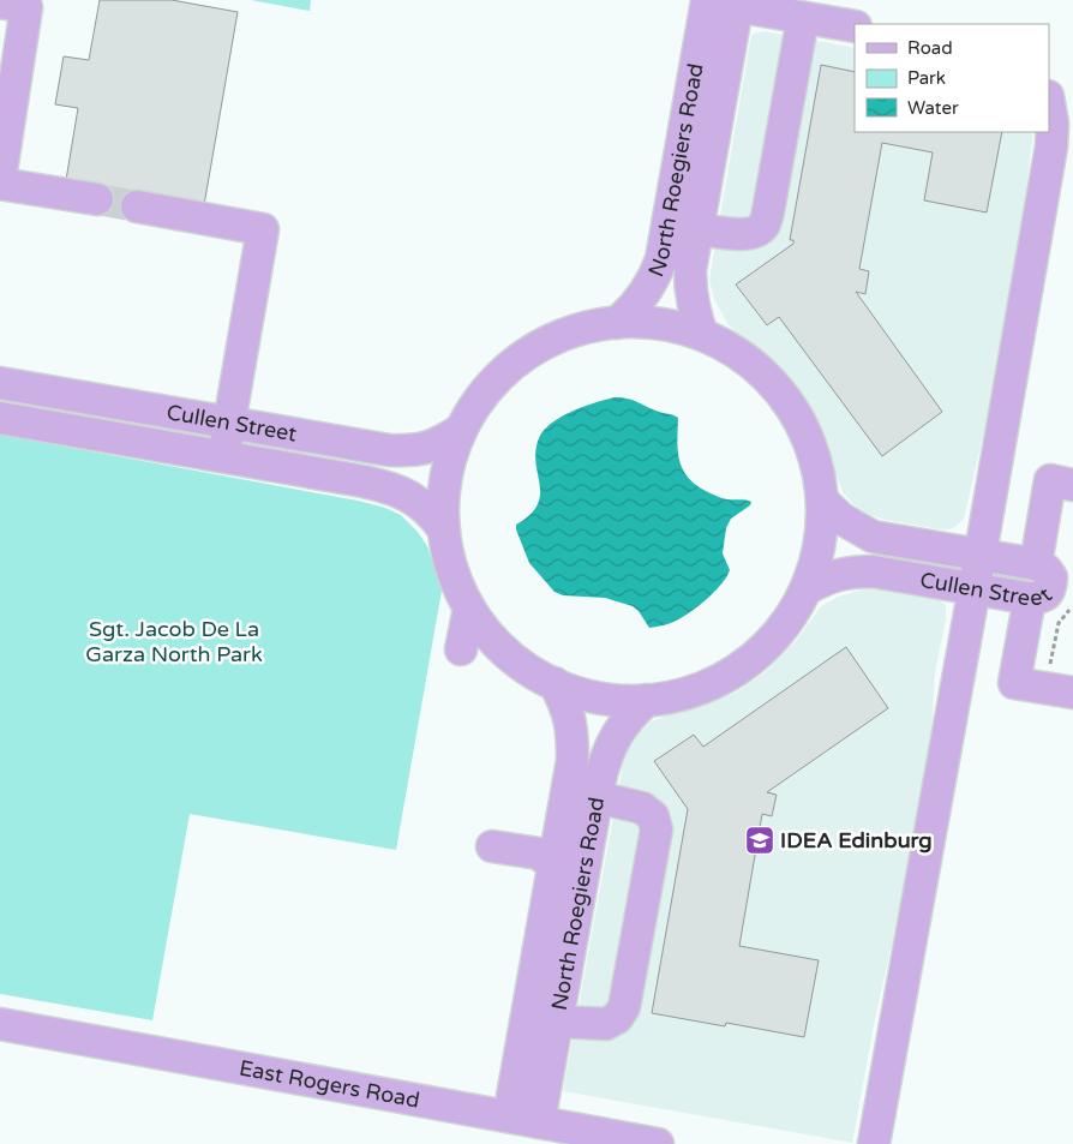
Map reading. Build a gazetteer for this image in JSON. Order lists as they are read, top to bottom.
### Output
{
  "streets": {
    "street": ["North Roegiers Road", "Cullen Street", "East Rogers Road"]
  },
  "crossings": [
    ["North Roegiers Road", "East Rogers Road"]
  ],
  "parks": ["Sgt. Jacob De La Garza North Park"],
  "places": {
    "school or university": ["IDEA Edinburg"]
  },
  "legend": ["Road", "Park", "Water"]
}
